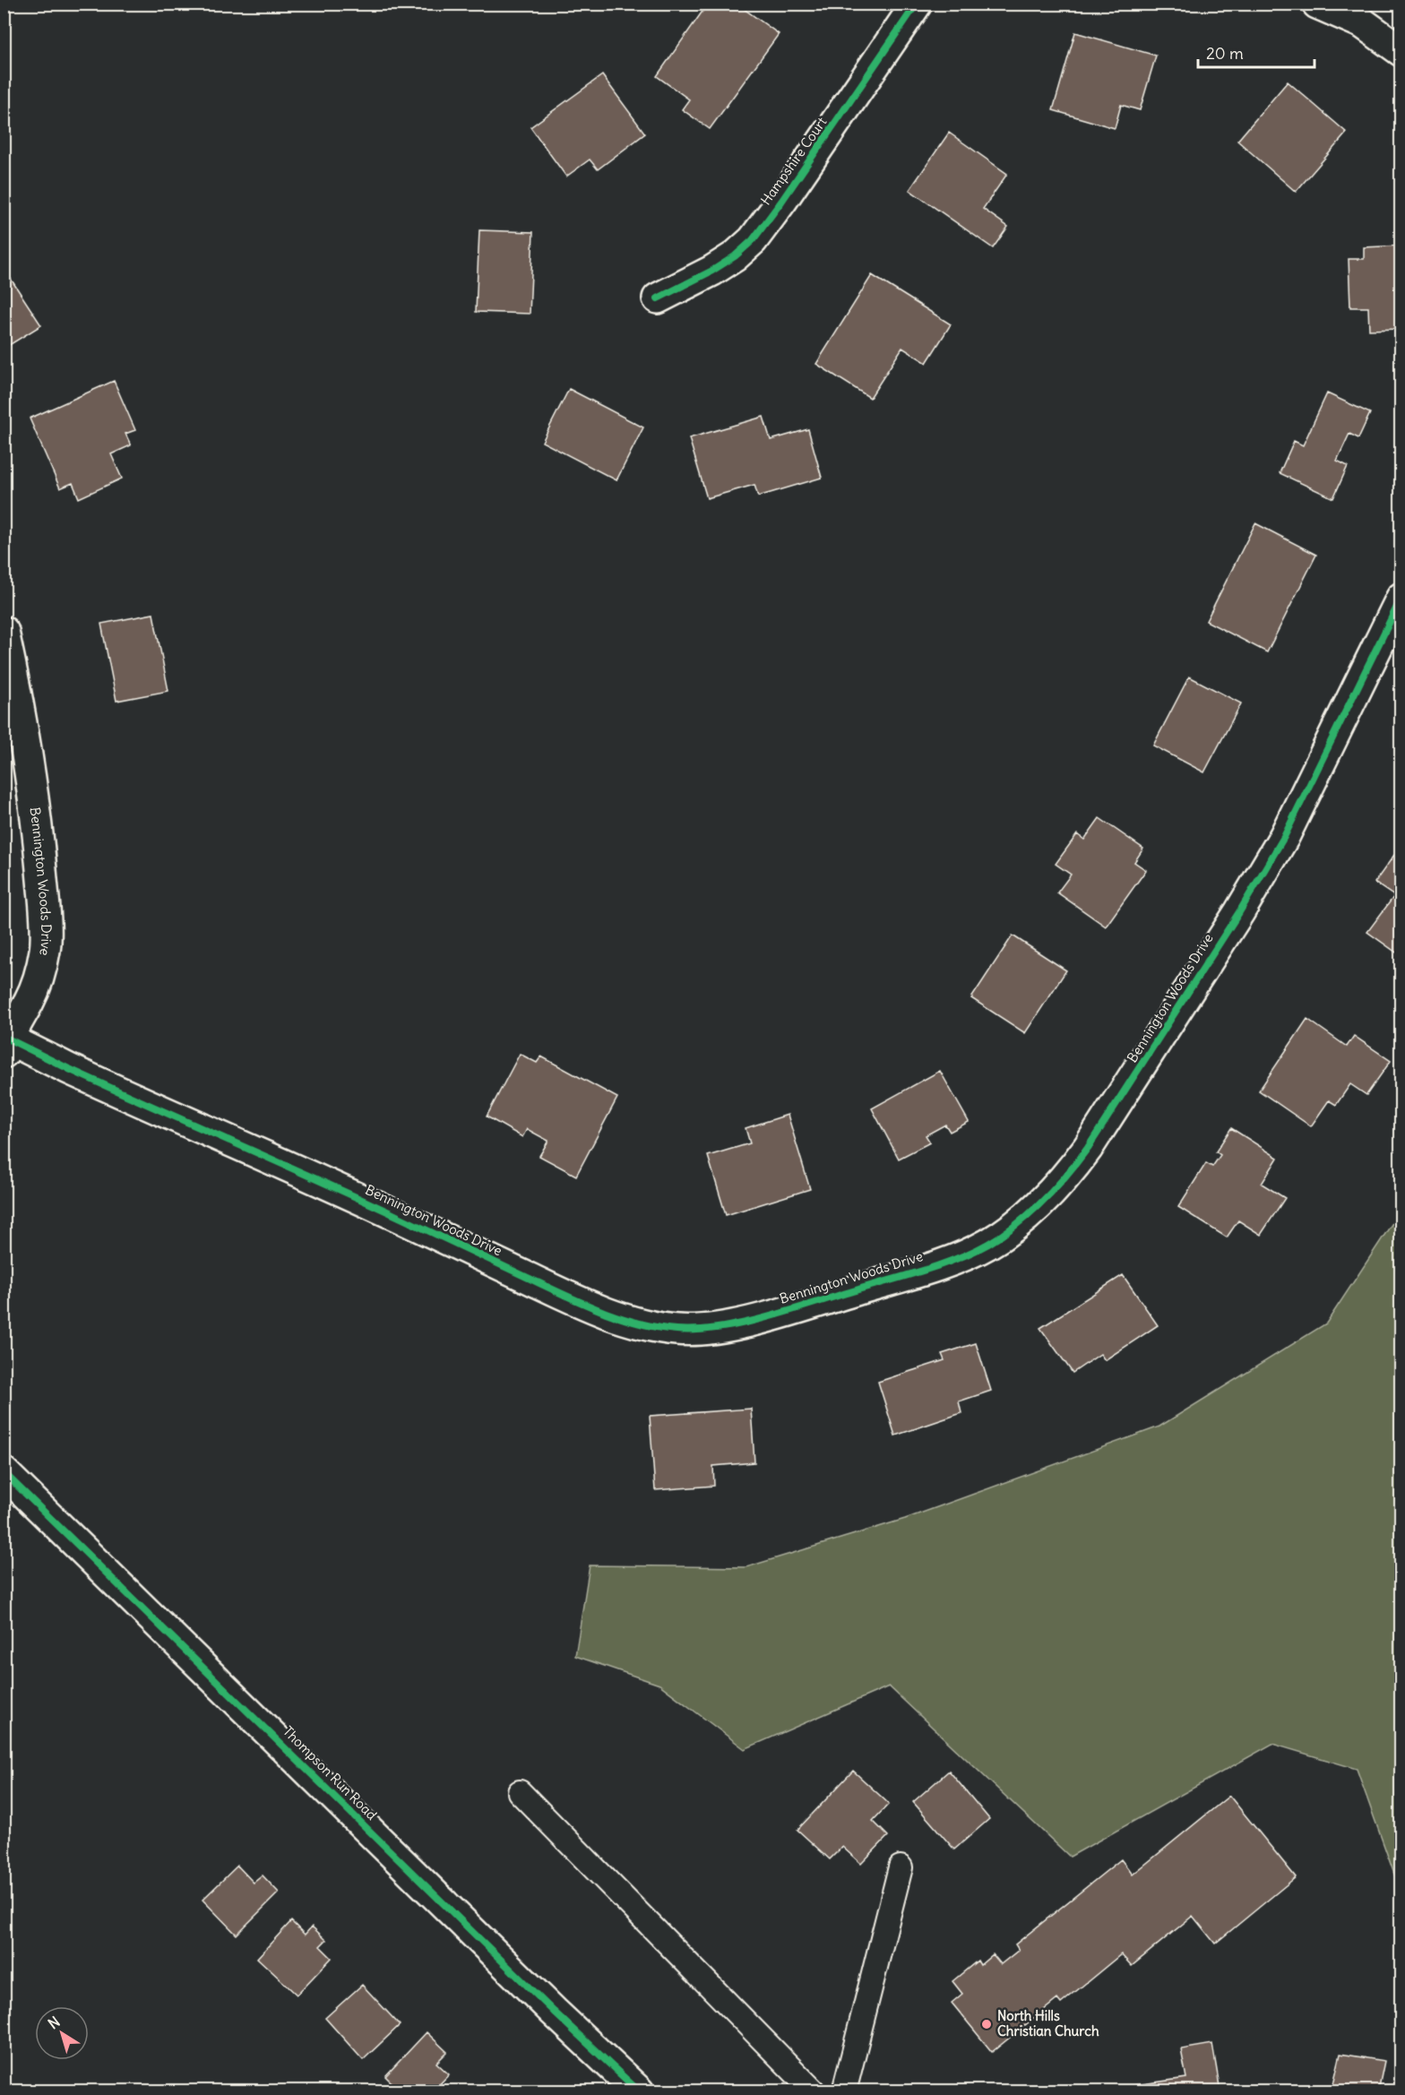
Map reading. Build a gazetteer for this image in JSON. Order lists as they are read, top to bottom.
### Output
{
  "streets": {
    "street": ["Hampshire Court", "Bennington Woods Drive", "Thompson Run Road"]
  },
  "places": ["North Hills Christian Church"],
  "scale_bar": "20 m",
  "north": "top left"
}
